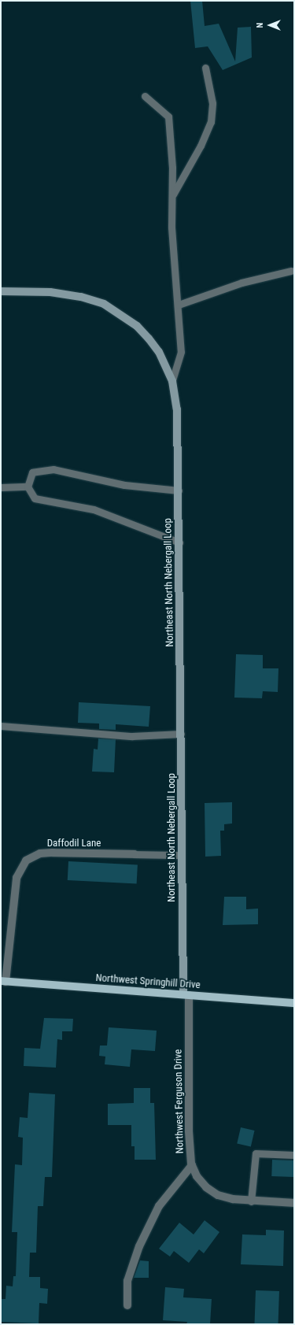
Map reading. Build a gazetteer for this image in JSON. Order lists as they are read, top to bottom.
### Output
{
  "streets": {
    "main road": ["Northwest Springhill Drive"],
    "street": ["Northeast North Nebergall Loop", "Daffodil Lane", "Northwest Ferguson Drive"]
  },
  "crossings": [
    ["Northeast North Nebergall Loop", "Northwest Springhill Drive"],
    ["Northeast North Nebergall Loop", "Northwest Ferguson Drive"],
    ["Daffodil Lane", "Northwest Springhill Drive"],
    ["Northwest Springhill Drive", "Northwest Ferguson Drive"]
  ],
  "north": "left"
}
